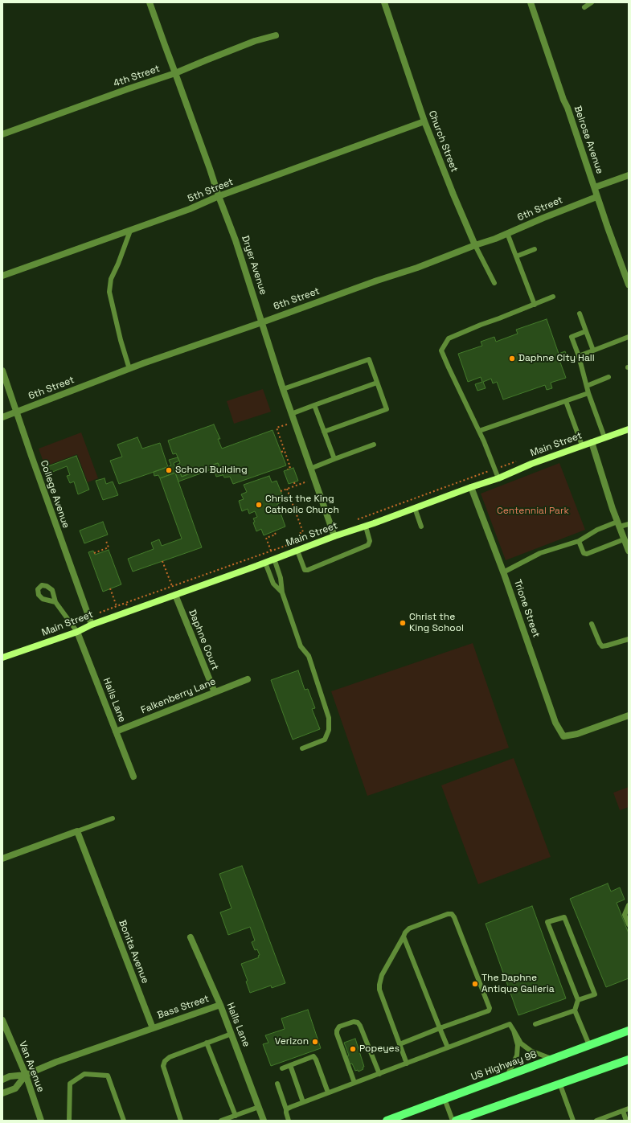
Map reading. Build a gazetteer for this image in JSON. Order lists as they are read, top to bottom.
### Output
{
  "streets": {
    "main road": ["Main Street", "US Highway 98"],
    "street": [
      "4th Street",
      "Belrose Avenue",
      "Church Street",
      "5th Street",
      "6th Street",
      "Dryer Avenue",
      "College Avenue",
      "Trione Street",
      "Daphne Court",
      "Falkenberry Lane",
      "Halls Lane",
      "Bonita Avenue",
      "Bass Street",
      "Van Avenue"
    ]
  },
  "crossings": [
    ["4th Street", "Dryer Avenue"],
    ["Belrose Avenue", "6th Street"],
    ["Church Street", "5th Street"],
    ["Church Street", "6th Street"],
    ["5th Street", "Dryer Avenue"],
    ["6th Street", "Dryer Avenue"],
    ["6th Street", "College Avenue"],
    ["Dryer Avenue", "Main Street"],
    ["Main Street", "College Avenue"],
    ["Main Street", "Trione Street"],
    ["Main Street", "Daphne Court"],
    ["Main Street", "Halls Lane"],
    ["Daphne Court", "Falkenberry Lane"],
    ["Falkenberry Lane", "Halls Lane"],
    ["Halls Lane", "Bass Street"],
    ["Bonita Avenue", "Bass Street"]
  ],
  "parks": ["Centennial Park"],
  "places": [
    "Daphne City Hall",
    "School Building",
    "Christ the King Catholic Church",
    "Christ the King School",
    "The Daphne Antique Galleria",
    "Verizon",
    "Popeyes"
  ]
}
